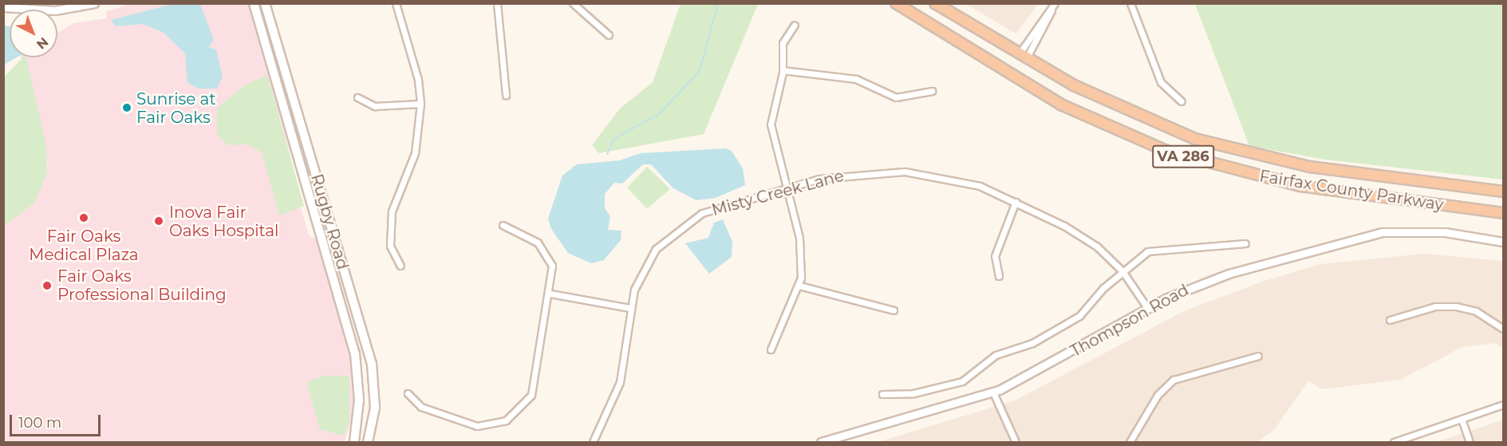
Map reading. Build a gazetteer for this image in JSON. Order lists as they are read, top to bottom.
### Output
{
  "streets": {
    "highway": ["VA 286", "Fairfax County Parkway"],
    "main road": ["Rugby Road"],
    "street": ["Misty Creek Lane", "Thompson Road"]
  },
  "crossings": [
    ["Misty Creek Lane", "Thompson Road"]
  ],
  "places": [
    "Sunrise at Fair Oaks",
    "Fair Oaks Medical Plaza",
    "Inova Fair Oaks Hospital",
    "Fair Oaks Professional Building"
  ],
  "scale_bar": "100 m",
  "north": "bottom right"
}
